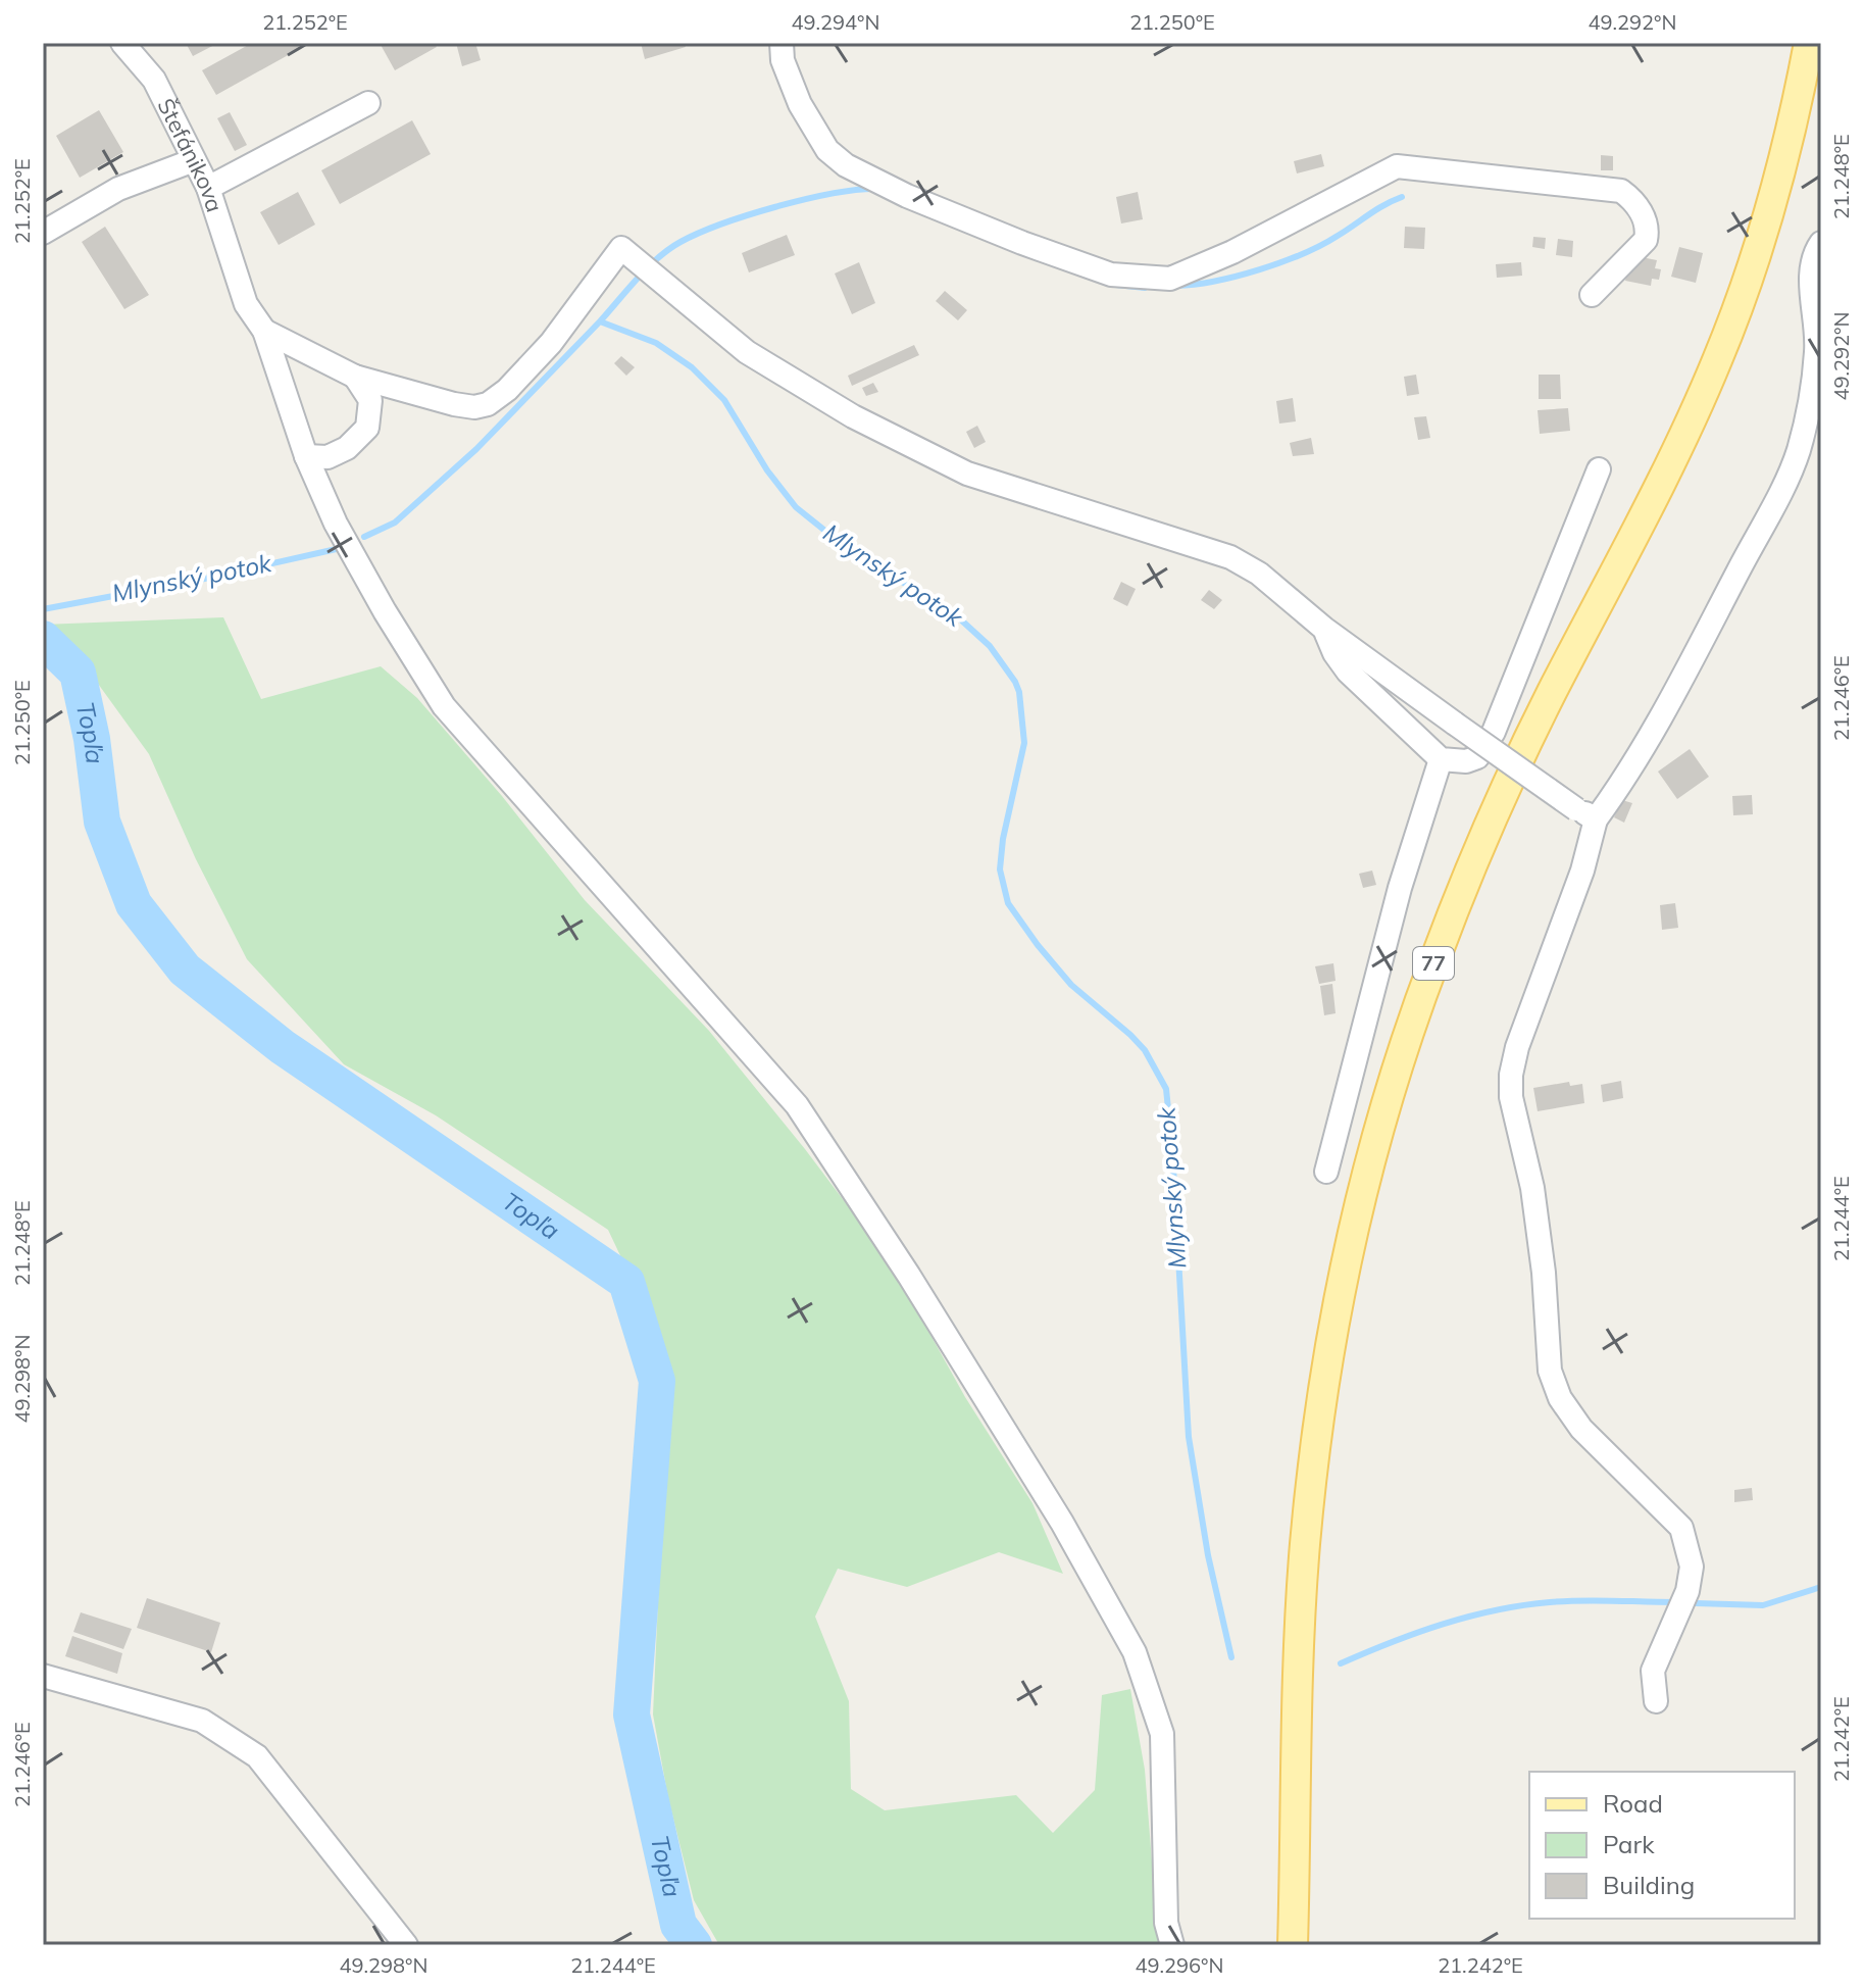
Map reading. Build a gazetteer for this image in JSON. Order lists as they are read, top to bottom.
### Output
{
  "streets": {
    "main road": ["77"],
    "street": ["Štefánikova"]
  },
  "water": ["Mlynský potok", "Topľa"],
  "legend": ["Road", "Park", "Building"],
  "coordinates": [
    "21.252°E",
    "49.294°N",
    "21.250°E",
    "49.292°N",
    "21.248°E",
    "21.246°E",
    "21.244°E",
    "49.298°N",
    "21.242°E",
    "49.296°N"
  ]
}
